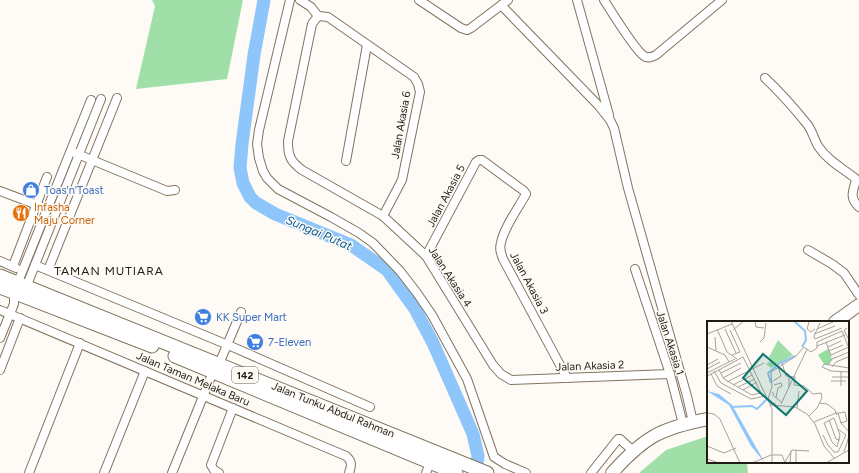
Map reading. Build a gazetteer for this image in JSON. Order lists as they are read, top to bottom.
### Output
{
  "streets": {
    "main road": ["142", "Jalan Tunku Abdul Rahman"],
    "street": [
      "Jalan Akasia 6",
      "Jalan Akasia 5",
      "Jalan Akasia 4",
      "Jalan Akasia 3",
      "Jalan Akasia 1",
      "Jalan Akasia 2",
      "Jalan Taman Melaka Baru"
    ]
  },
  "crossings": [
    ["Jalan Akasia 6", "Jalan Akasia 4"],
    ["Jalan Akasia 5", "Jalan Akasia 4"],
    ["Jalan Akasia 5", "Jalan Akasia 3"],
    ["Jalan Akasia 4", "Jalan Akasia 2"],
    ["Jalan Akasia 3", "Jalan Akasia 2"],
    ["Jalan Akasia 1", "Jalan Akasia 2"]
  ],
  "districts": ["TAMAN MUTIARA"],
  "water": ["Sungai Putat"],
  "places": {
    "shop": ["Toas'n'Toast"],
    "restaurant": ["Infasha Maju Corner"],
    "supermarket": ["KK Super Mart", "7-Eleven"]
  }
}
